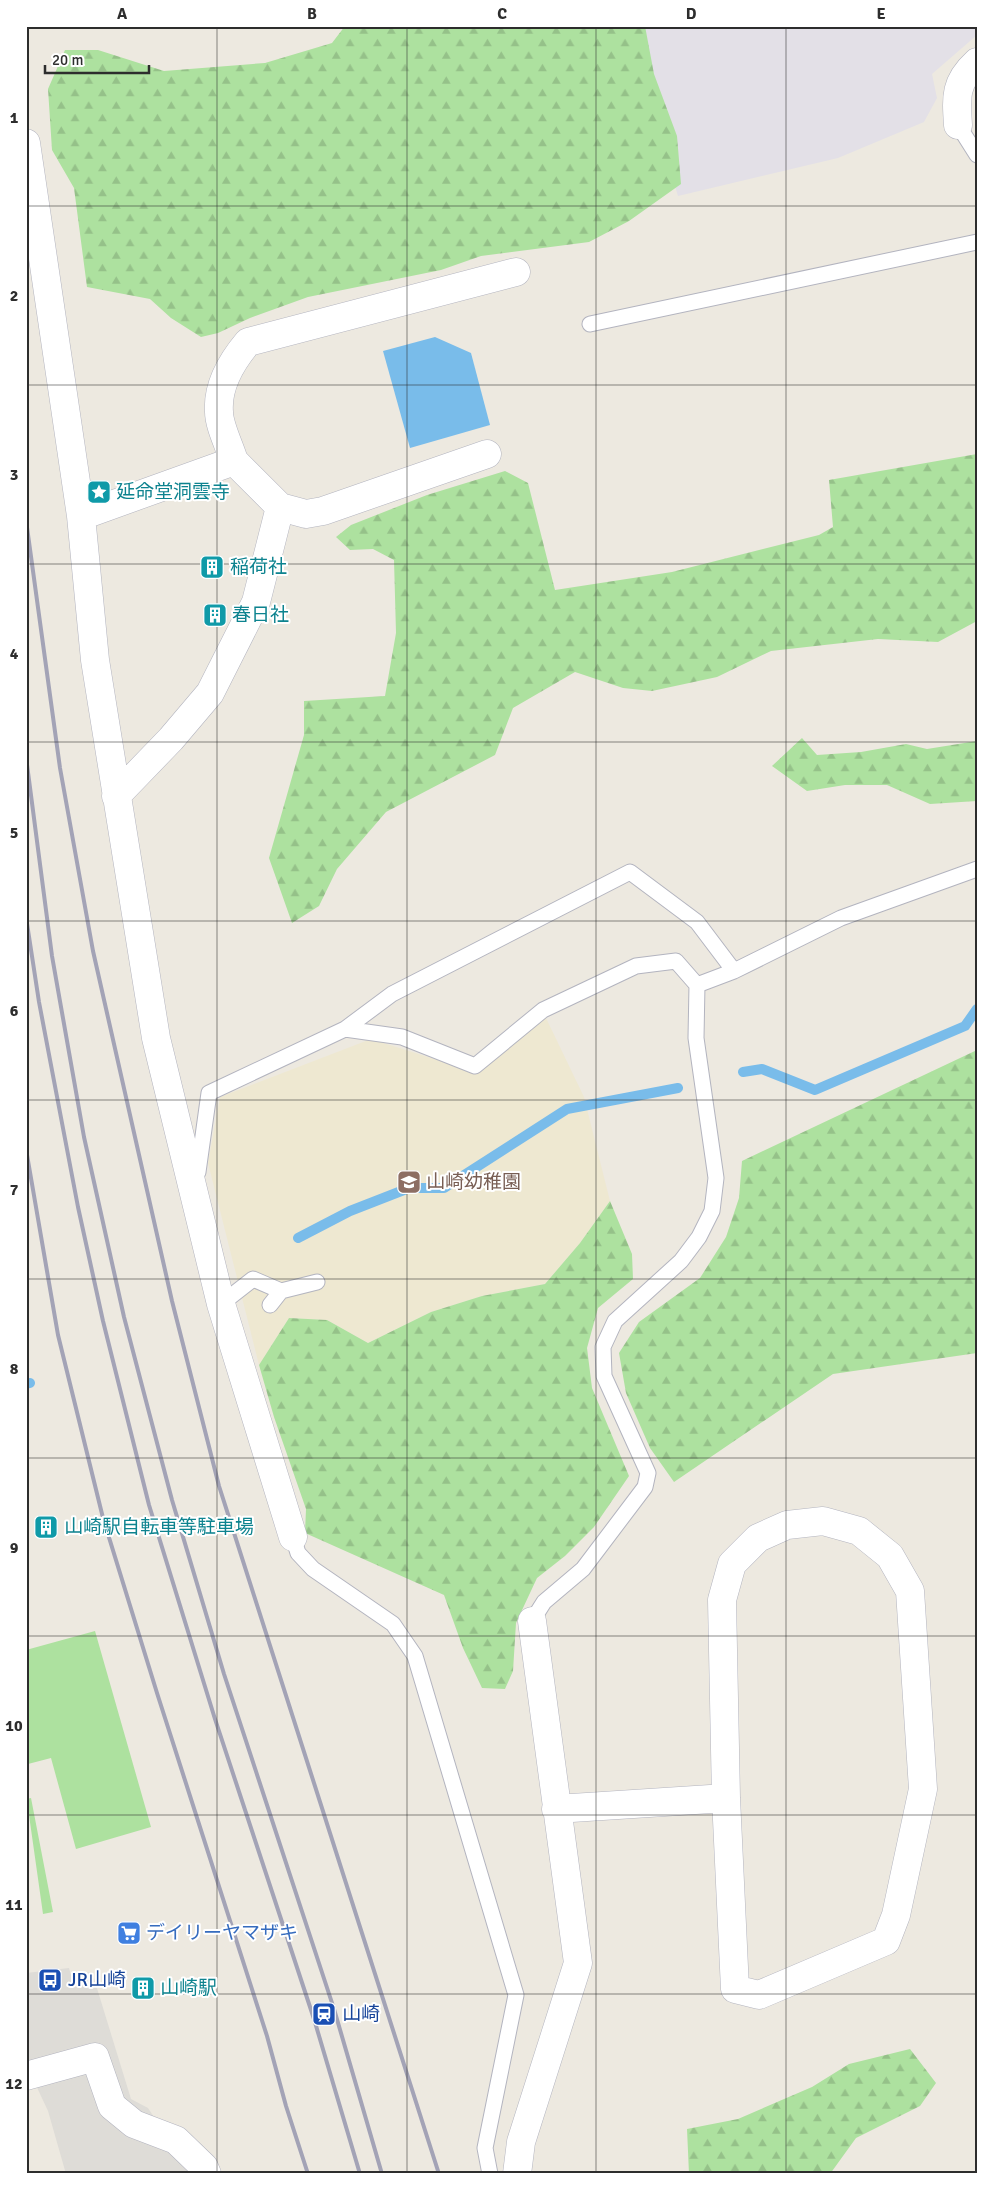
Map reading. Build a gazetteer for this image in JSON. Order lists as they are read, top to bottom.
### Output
{
  "places": {
    "place": ["延命堂洞雲寺"],
    "building": [
      "稲荷社",
      "春日社",
      "山崎駅自転車等駐車場",
      "山崎駅"
    ],
    "school or university": ["山崎幼稚園"],
    "supermarket": ["デイリーヤマザキ"],
    "bus stop": ["JR山崎"],
    "station": ["山崎"]
  },
  "scale_bar": "20 m",
  "grid": {
    "columns": [
      "A",
      "B",
      "C",
      "D",
      "E"
    ],
    "rows": [
      "1",
      "2",
      "3",
      "4",
      "5",
      "6",
      "7",
      "8",
      "9",
      "10",
      "11",
      "12"
    ]
  }
}
